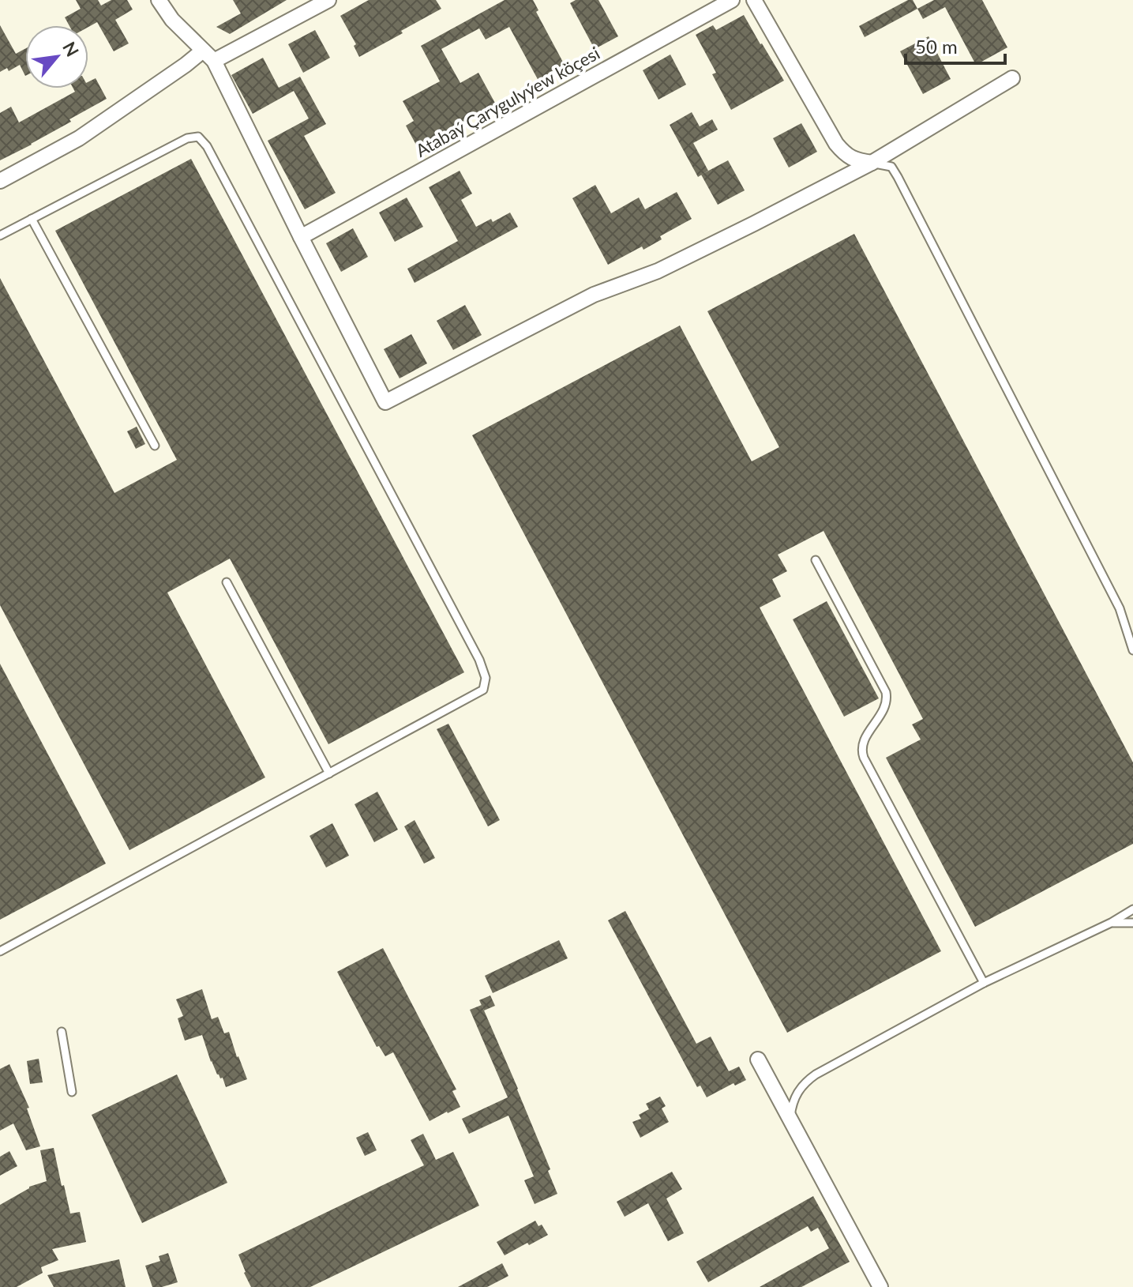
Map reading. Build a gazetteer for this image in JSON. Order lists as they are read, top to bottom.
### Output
{
  "streets": {
    "street": ["Atabaý Çarygulyýew köçesi"]
  },
  "scale_bar": "50 m",
  "north": "top right"
}
